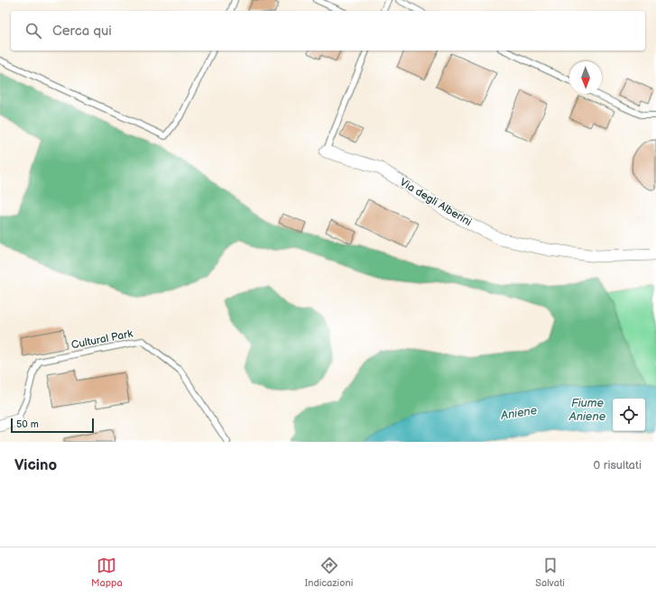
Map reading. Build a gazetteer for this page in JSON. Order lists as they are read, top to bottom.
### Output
{
  "streets": {
    "street": ["Via degli Alberini"],
    "lane": ["Cultural Park"]
  },
  "water": ["Fiume Aniene", "Aniene"],
  "scale_bar": "50 m",
  "north": "bottom",
  "page": {
    "search": "Cerca qui",
    "scale": "50 m",
    "heading": ["Vicino", "0 risultati"],
    "nav": ["Mappa", "Indicazioni", "Salvati"]
  }
}
